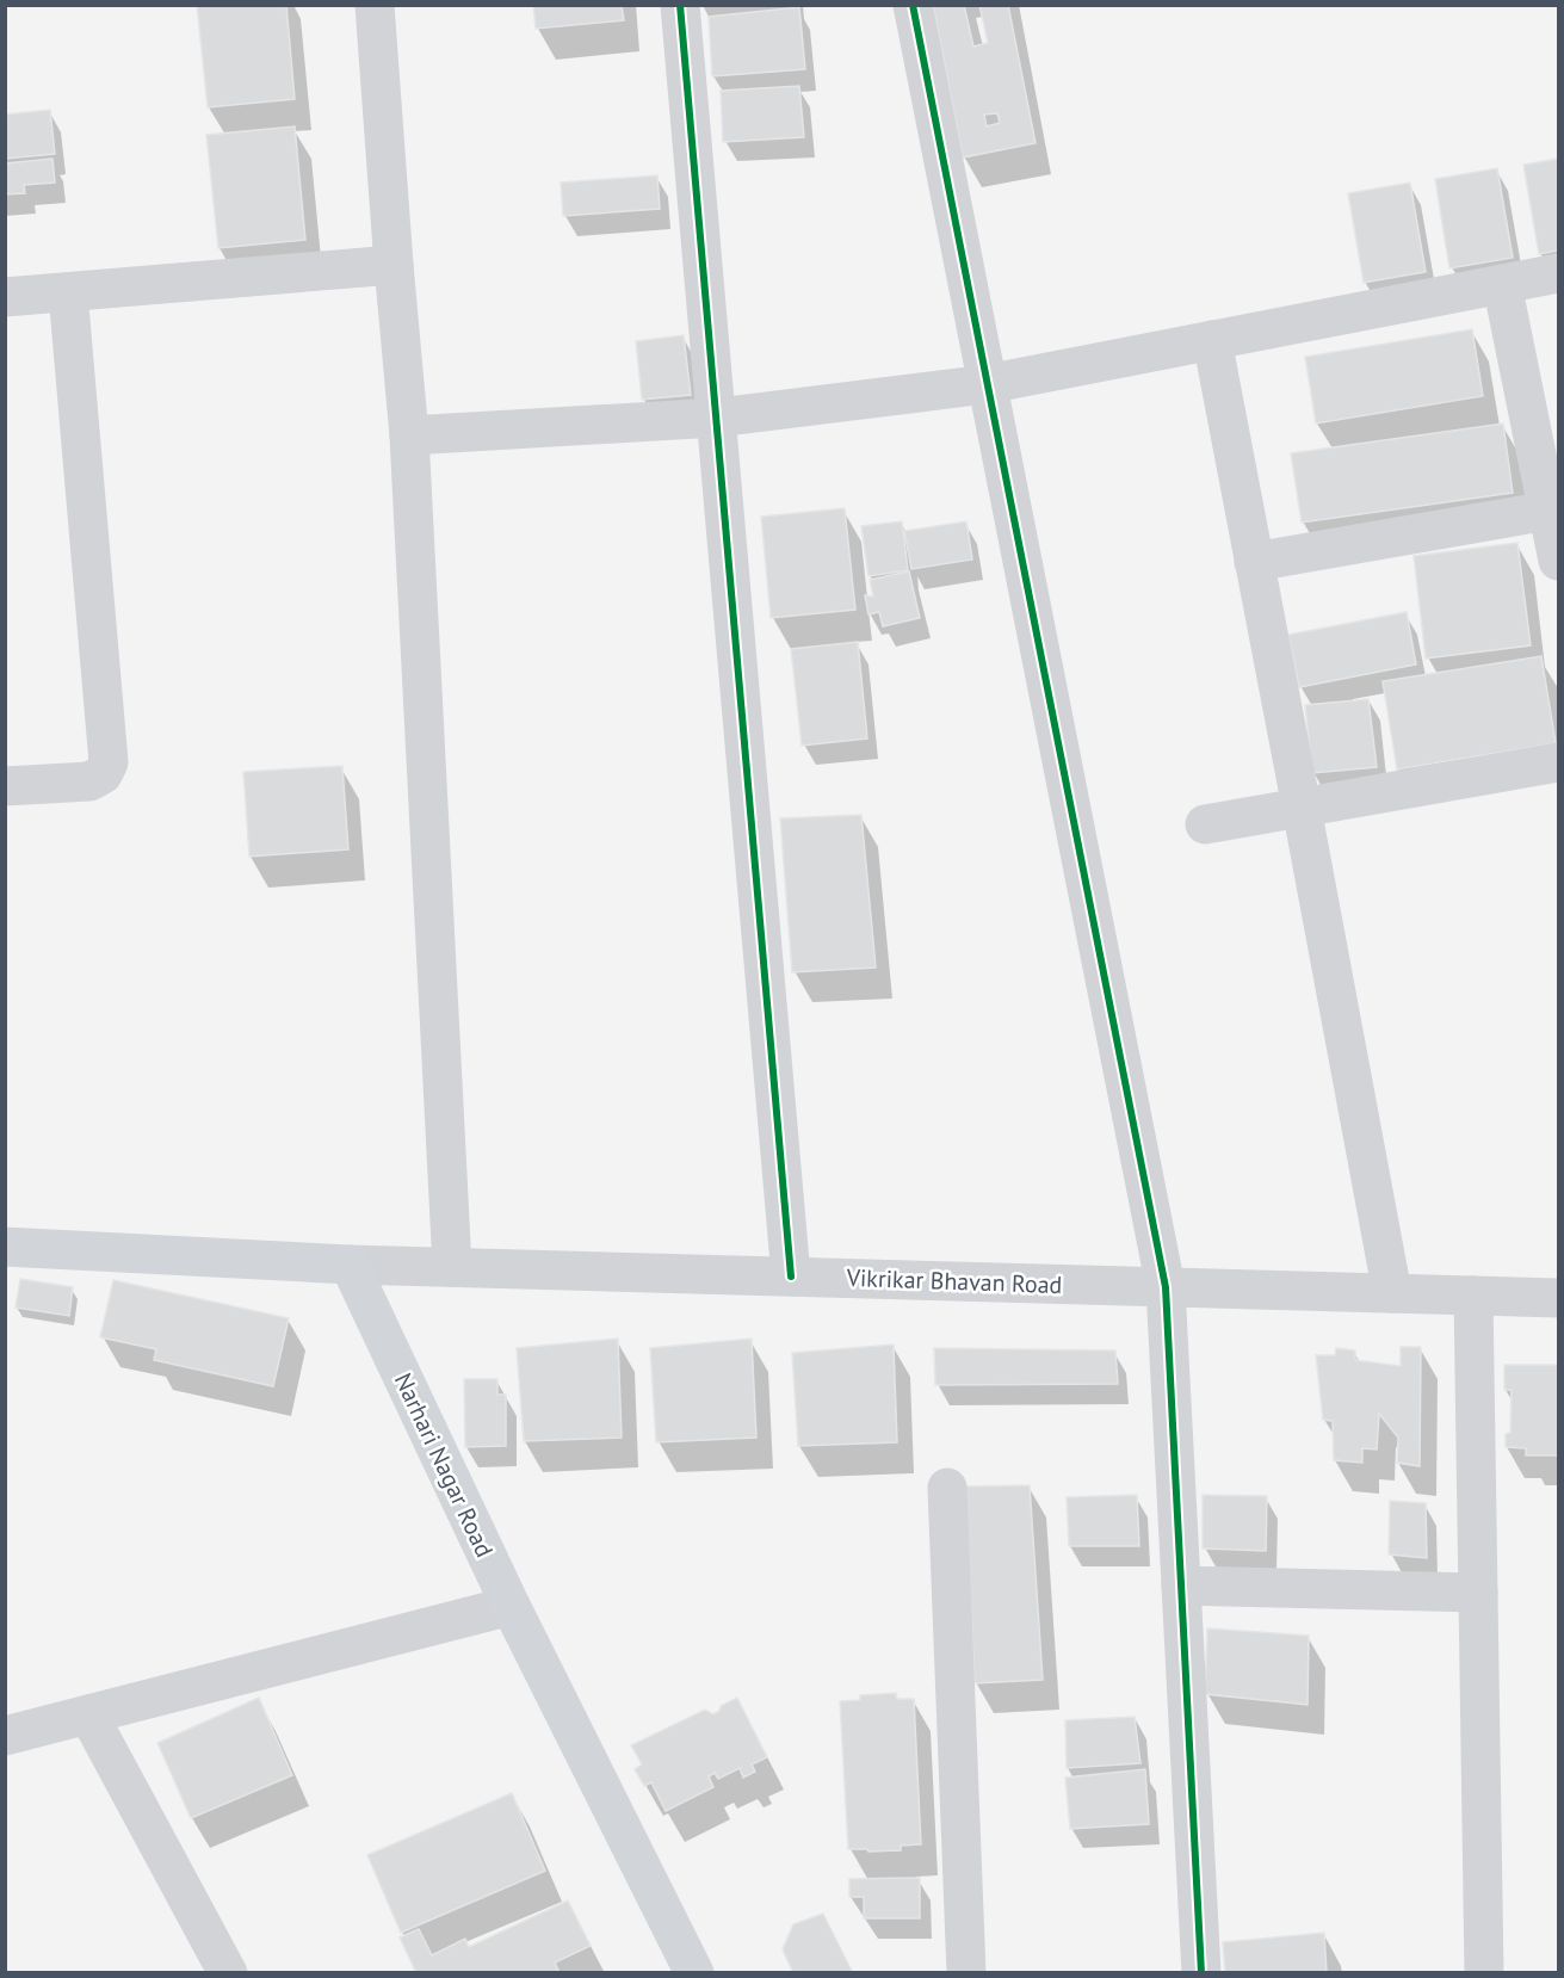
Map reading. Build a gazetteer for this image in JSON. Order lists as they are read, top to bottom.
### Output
{
  "streets": {
    "street": ["Vikrikar Bhavan Road", "Narhari Nagar Road"]
  },
  "crossings": [
    ["Vikrikar Bhavan Road", "Narhari Nagar Road"]
  ]
}
